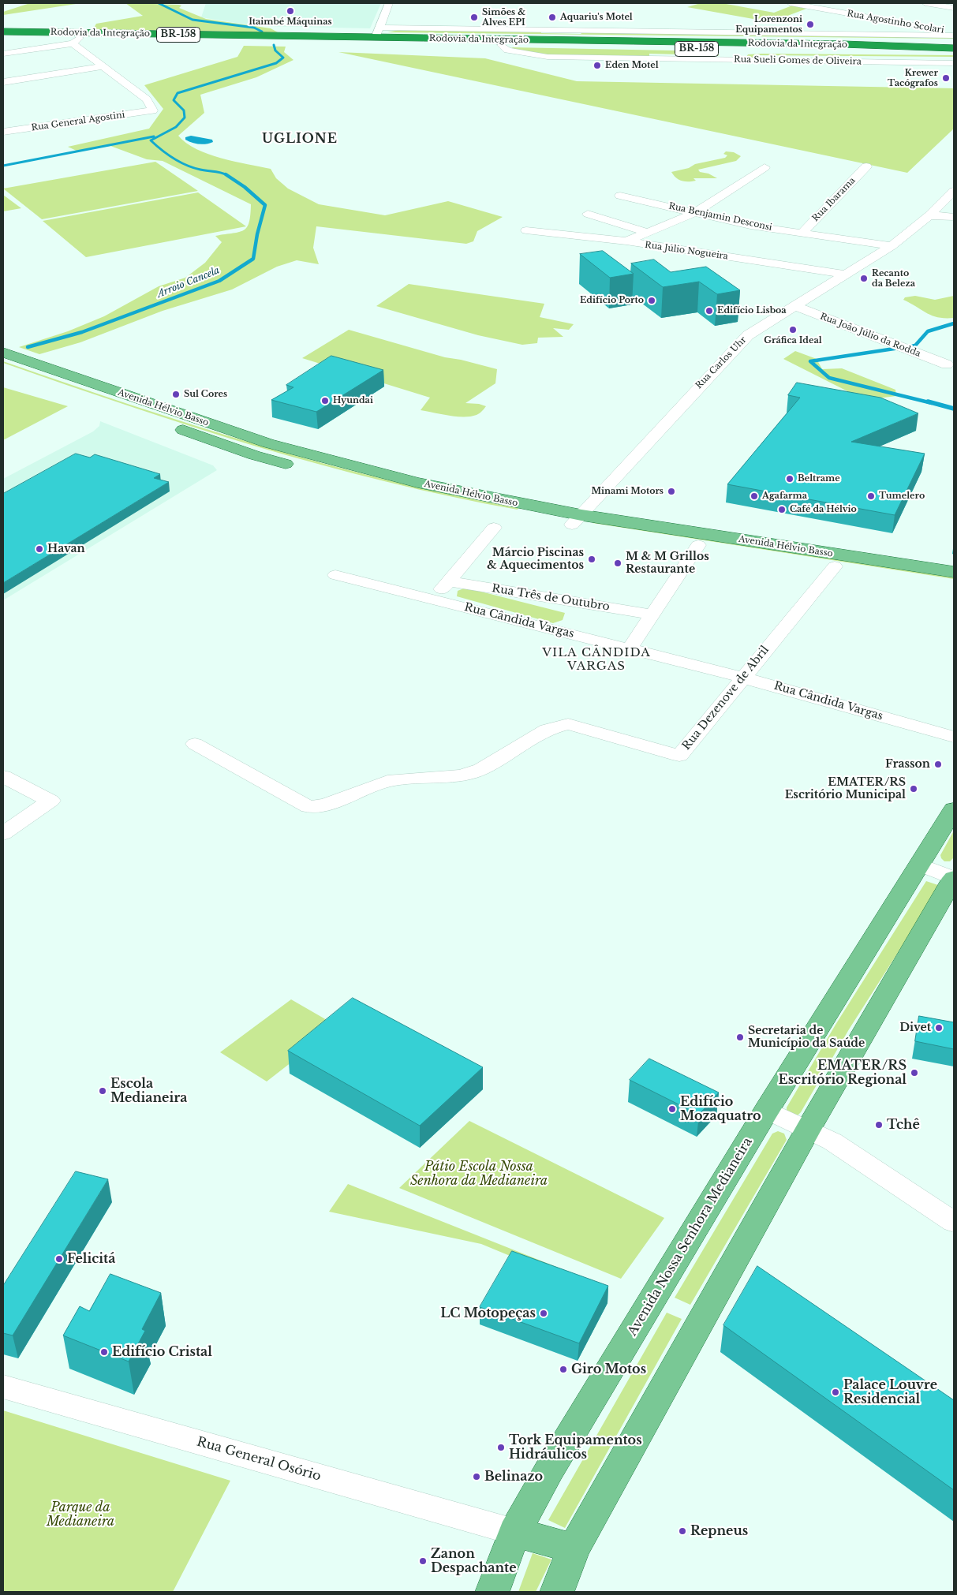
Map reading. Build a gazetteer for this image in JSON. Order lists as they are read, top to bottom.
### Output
{
  "streets": {
    "highway": ["Rodovia da Integração", "BR-158"],
    "main road": ["Avenida Hélvio Basso", "Avenida Nossa Senhora Medianeira"],
    "street": [
      "Rua Agostinho Scolari",
      "Rua Sueli Gomes de Oliveira",
      "Rua General Agostini",
      "Rua Ibarama",
      "Rua Benjamin Desconsi",
      "Rua Júlio Nogueira",
      "Rua João Júlio da Rodda",
      "Rua Carlos Uhr",
      "Rua Três de Outubro",
      "Rua Cândida Vargas",
      "Rua Dezenove de Abril",
      "Rua General Osório"
    ]
  },
  "crossings": [
    ["Rodovia da Integração", "Rua Sueli Gomes de Oliveira"],
    ["Rua Ibarama", "Rua Benjamin Desconsi"],
    ["Rua Benjamin Desconsi", "Rua Carlos Uhr"],
    ["Rua Júlio Nogueira", "Rua Carlos Uhr"],
    ["Rua João Júlio da Rodda", "Rua Carlos Uhr"],
    ["Rua Carlos Uhr", "Avenida Hélvio Basso"],
    ["Avenida Hélvio Basso", "Rua Dezenove de Abril"],
    ["Rua Cândida Vargas", "Rua Dezenove de Abril"],
    ["Avenida Nossa Senhora Medianeira", "Rua General Osório"]
  ],
  "districts": ["UGLIONE", "VILA CÂNDIDA VARGAS"],
  "water": ["Arroio Cancela"],
  "parks": ["Pátio Escola Nossa Senhora da Medianeira", "Parque da Medianeira"],
  "places": [
    "Itaimbé Máquinas",
    "Simões & Alves EPI",
    "Aquariu's Motel",
    "Lorenzoni Equipamentos",
    "Eden Motel",
    "Krewer Tacógrafos",
    "Recanto da Beleza",
    "Edifício Porto",
    "Edifício Lisboa",
    "Gráfica Ideal",
    "Sul Cores",
    "Hyundai",
    "Beltrame",
    "Minami Motors",
    "Agafarma",
    "Tumelero",
    "Café da Hélvio",
    "Havan",
    "Márcio Piscinas & Aquecimentos",
    "M & M Grillos Restaurante",
    "Frasson",
    "EMATER/RS Escritório Municipal",
    "Divet",
    "Secretaria de Município da Saúde",
    "EMATER/RS Escritório Regional",
    "Escola Medianeira",
    "Edifício Mozaquatro",
    "Tchê",
    "Felicitá",
    "LC Motopeças",
    "Edifício Cristal",
    "Giro Motos",
    "Palace Louvre Residencial",
    "Tork Equipamentos Hidráulicos",
    "Belinazo",
    "Repneus",
    "Zanon Despachante"
  ]
}
